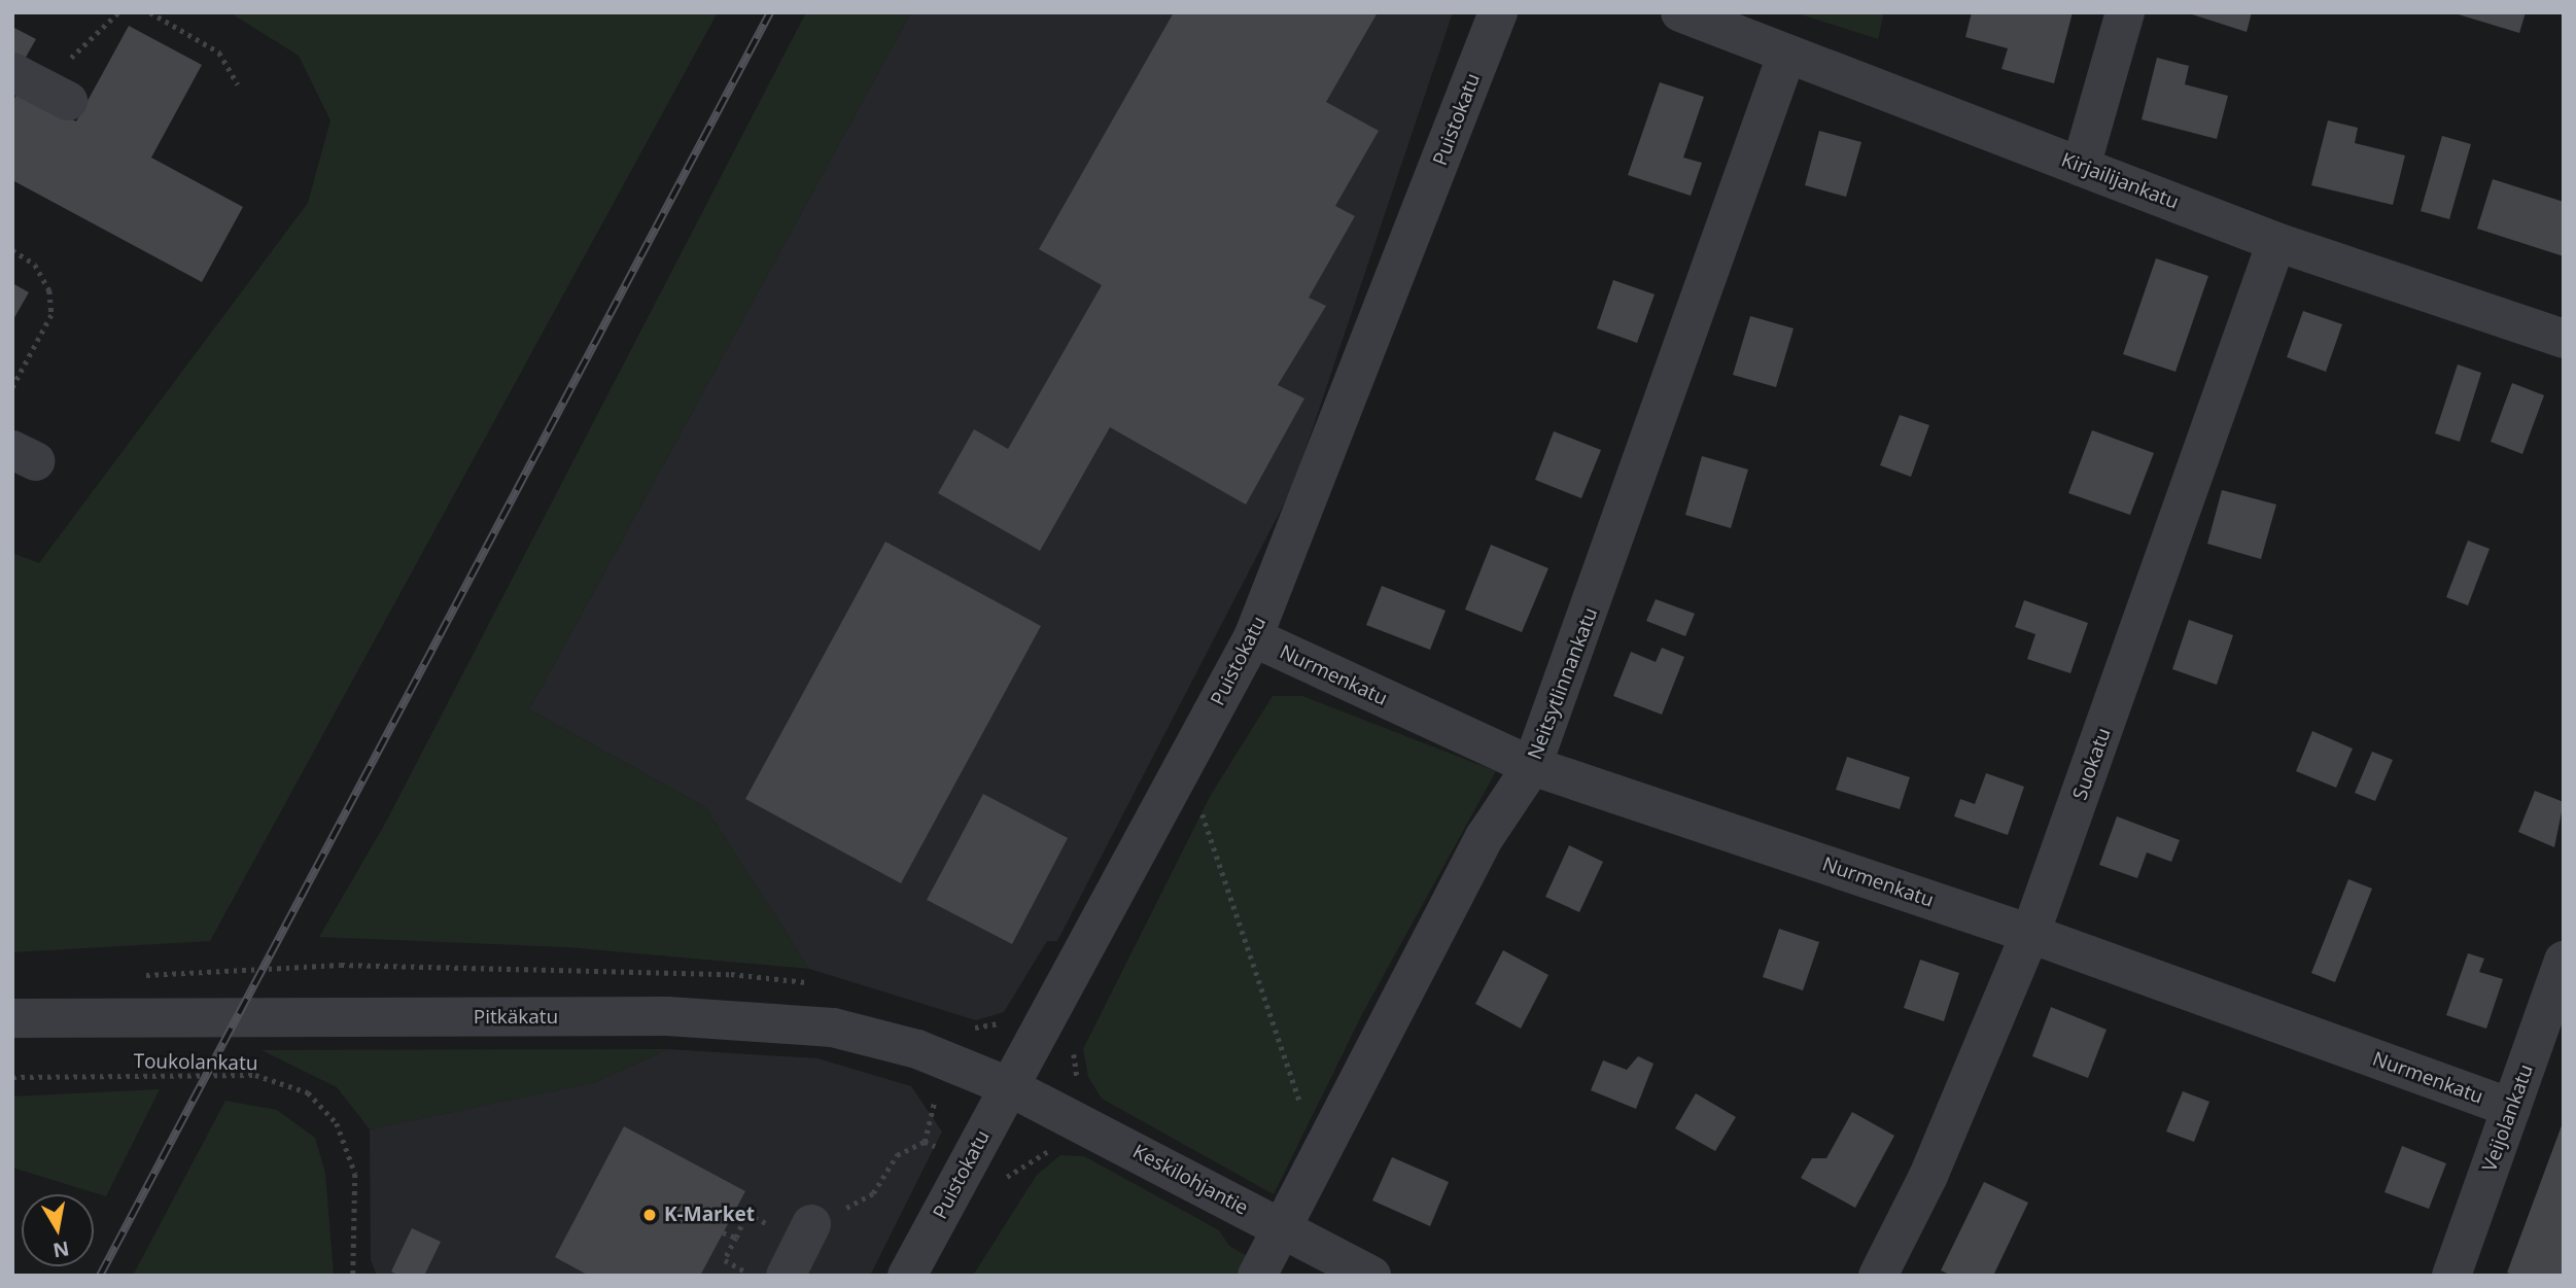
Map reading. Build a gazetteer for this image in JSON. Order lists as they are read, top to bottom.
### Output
{
  "streets": {
    "street": [
      "Puistokatu",
      "Kirjailijankatu",
      "Nurmenkatu",
      "Neitsytlinnankatu",
      "Suokatu",
      "Pitkäkatu",
      "Veijolankatu",
      "Keskilohjantie"
    ],
    "path": ["Toukolankatu"]
  },
  "crossings": [
    ["Puistokatu", "Nurmenkatu"],
    ["Puistokatu", "Pitkäkatu"],
    ["Puistokatu", "Keskilohjantie"],
    ["Kirjailijankatu", "Neitsytlinnankatu"],
    ["Kirjailijankatu", "Suokatu"],
    ["Nurmenkatu", "Neitsytlinnankatu"],
    ["Nurmenkatu", "Suokatu"],
    ["Nurmenkatu", "Veijolankatu"],
    ["Neitsytlinnankatu", "Keskilohjantie"],
    ["Pitkäkatu", "Keskilohjantie"]
  ],
  "places": ["K-Market"],
  "north": "bottom"
}
